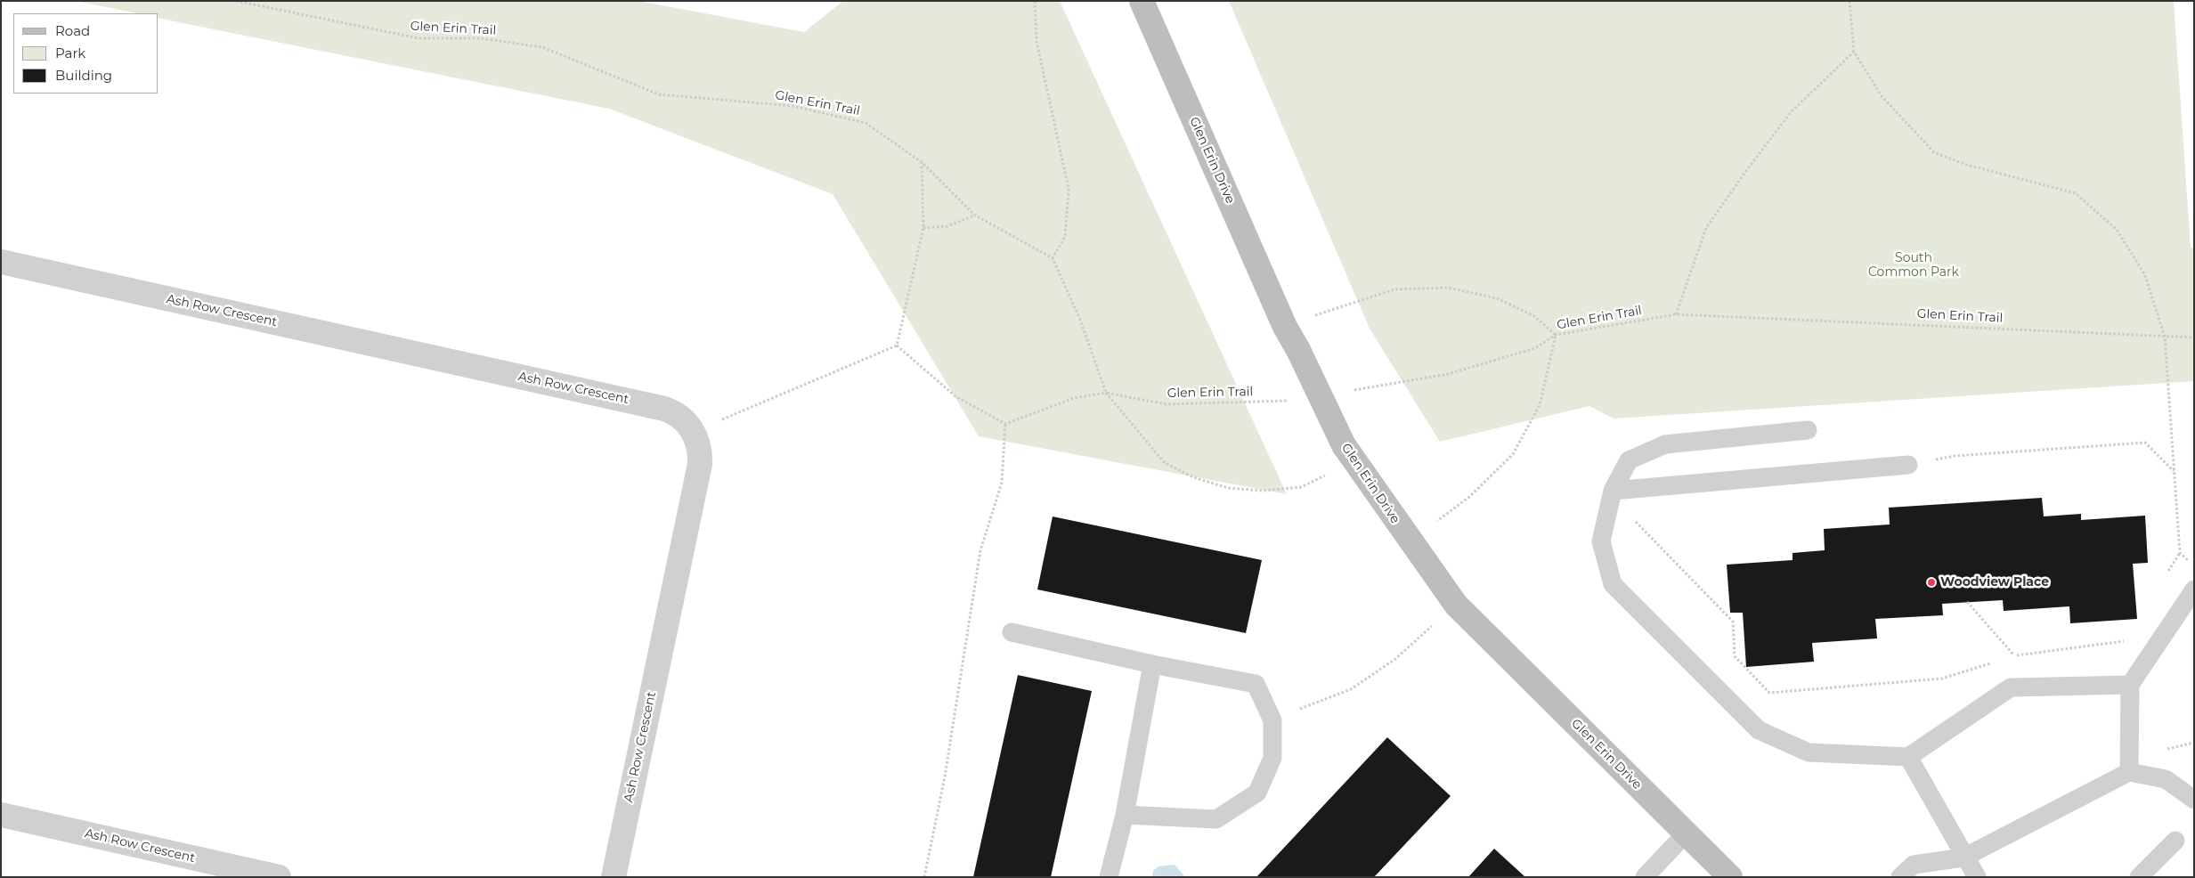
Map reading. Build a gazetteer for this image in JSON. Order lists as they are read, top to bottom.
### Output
{
  "streets": {
    "street": ["Glen Erin Drive", "Ash Row Crescent"],
    "path": ["Glen Erin Trail"]
  },
  "parks": ["South Common Park"],
  "places": ["Woodview Place"],
  "legend": ["Road", "Park", "Building"]
}
